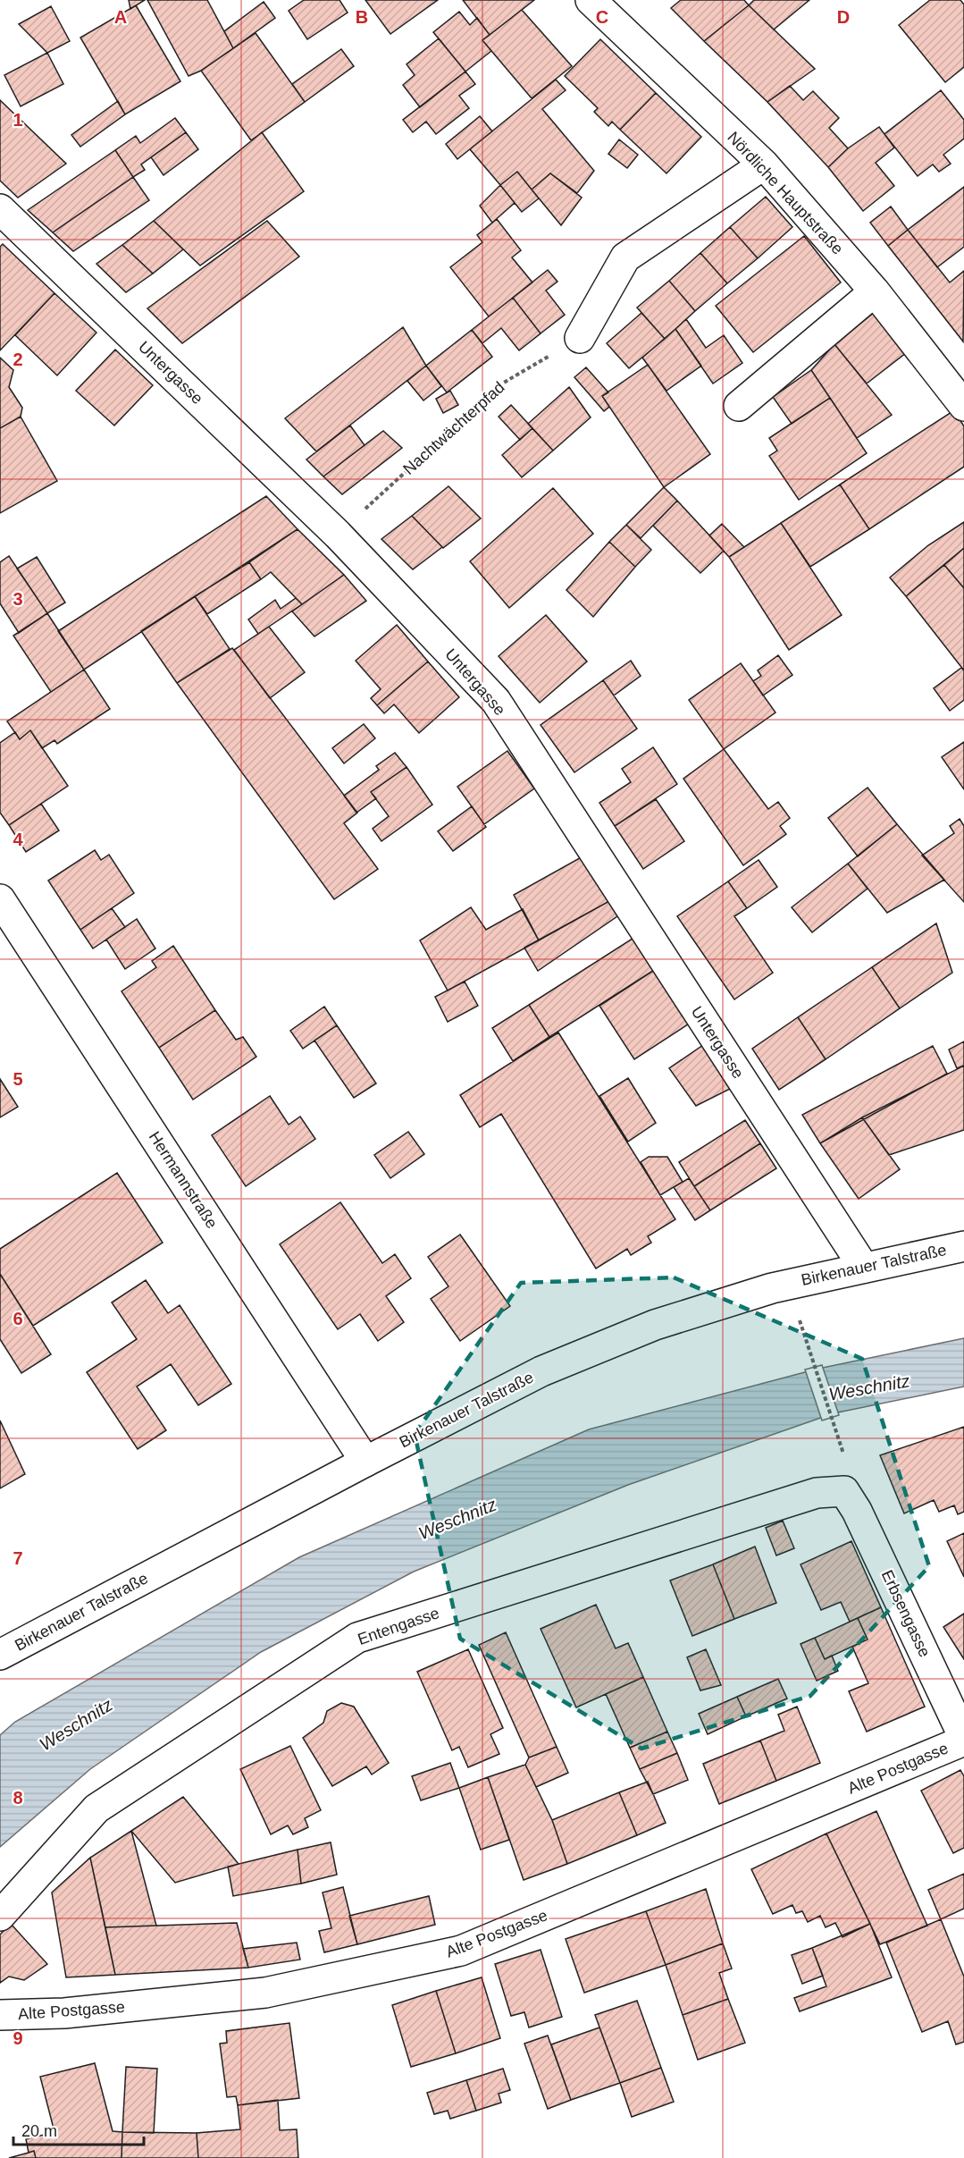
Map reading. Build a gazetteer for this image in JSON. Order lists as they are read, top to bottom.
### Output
{
  "streets": {
    "street": [
      "Nördliche Hauptstraße",
      "Untergasse",
      "Hermannstraße",
      "Birkenauer Talstraße",
      "Erbsengasse",
      "Entengasse",
      "Alte Postgasse"
    ],
    "path": ["Nachtwächterpfad"]
  },
  "crossings": [
    ["Untergasse", "Nachtwächterpfad"],
    ["Untergasse", "Birkenauer Talstraße"],
    ["Hermannstraße", "Birkenauer Talstraße"],
    ["Erbsengasse", "Entengasse"],
    ["Erbsengasse", "Alte Postgasse"]
  ],
  "water": ["Weschnitz"],
  "scale_bar": "20 m",
  "grid": {
    "columns": [
      "A",
      "B",
      "C",
      "D"
    ],
    "rows": [
      "1",
      "2",
      "3",
      "4",
      "5",
      "6",
      "7",
      "8",
      "9"
    ]
  }
}
